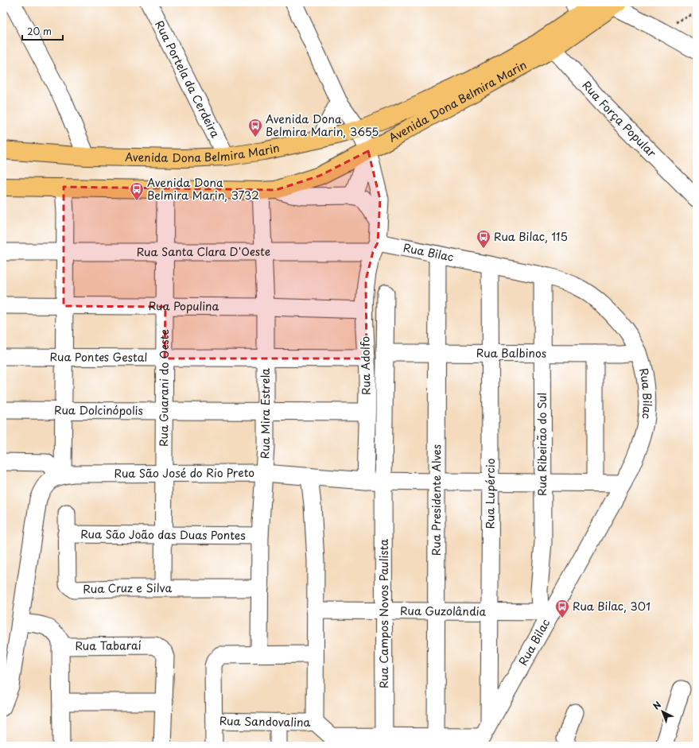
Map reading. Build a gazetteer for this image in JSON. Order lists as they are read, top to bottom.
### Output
{
  "streets": {
    "main road": ["Avenida Dona Belmira Marin"],
    "street": [
      "Rua Portela da Cerdeira",
      "Rua Força Popular",
      "Rua Santa Clara D'Oeste",
      "Rua Bilac",
      "Rua Populina",
      "Rua Balbinos",
      "Rua Pontes Gestal",
      "Rua Adolfo",
      "Rua Guarani do Oeste",
      "Rua Dolcinópolis",
      "Rua Mira Estrela",
      "Rua Ribeirão do Sul",
      "Rua São José do Rio Preto",
      "Rua Lupércio",
      "Rua Presidente Alves",
      "Rua São João das Duas Pontes",
      "Rua Cruz e Silva",
      "Rua Guzolândia",
      "Rua Campos Novos Paulista",
      "Rua Tabaraí",
      "Rua Sandovalina"
    ]
  },
  "crossings": [
    ["Rua Portela da Cerdeira", "Avenida Dona Belmira Marin"],
    ["Avenida Dona Belmira Marin", "Rua Força Popular"],
    ["Avenida Dona Belmira Marin", "Rua Guarani do Oeste"],
    ["Avenida Dona Belmira Marin", "Rua Mira Estrela"],
    ["Rua Santa Clara D'Oeste", "Rua Bilac"],
    ["Rua Santa Clara D'Oeste", "Rua Adolfo"],
    ["Rua Santa Clara D'Oeste", "Rua Guarani do Oeste"],
    ["Rua Santa Clara D'Oeste", "Rua Mira Estrela"],
    ["Rua Bilac", "Rua Balbinos"],
    ["Rua Bilac", "Rua Adolfo"],
    ["Rua Bilac", "Rua Ribeirão do Sul"],
    ["Rua Bilac", "Rua São José do Rio Preto"],
    ["Rua Bilac", "Rua Lupércio"],
    ["Rua Bilac", "Rua Presidente Alves"],
    ["Rua Bilac", "Rua Guzolândia"],
    ["Rua Bilac", "Rua Sandovalina"],
    ["Rua Populina", "Rua Adolfo"],
    ["Rua Populina", "Rua Guarani do Oeste"],
    ["Rua Populina", "Rua Mira Estrela"],
    ["Rua Balbinos", "Rua Adolfo"],
    ["Rua Balbinos", "Rua Ribeirão do Sul"],
    ["Rua Balbinos", "Rua Lupércio"],
    ["Rua Balbinos", "Rua Presidente Alves"],
    ["Rua Pontes Gestal", "Rua Adolfo"],
    ["Rua Pontes Gestal", "Rua Guarani do Oeste"],
    ["Rua Pontes Gestal", "Rua Mira Estrela"],
    ["Rua Adolfo", "Rua Dolcinópolis"],
    ["Rua Adolfo", "Rua São José do Rio Preto"],
    ["Rua Adolfo", "Rua Campos Novos Paulista"],
    ["Rua Guarani do Oeste", "Rua Dolcinópolis"],
    ["Rua Guarani do Oeste", "Rua São José do Rio Preto"],
    ["Rua Guarani do Oeste", "Rua São João das Duas Pontes"],
    ["Rua Guarani do Oeste", "Rua Cruz e Silva"],
    ["Rua Dolcinópolis", "Rua Mira Estrela"],
    ["Rua Mira Estrela", "Rua São José do Rio Preto"],
    ["Rua Mira Estrela", "Rua São João das Duas Pontes"],
    ["Rua Mira Estrela", "Rua Cruz e Silva"],
    ["Rua Ribeirão do Sul", "Rua São José do Rio Preto"],
    ["Rua Ribeirão do Sul", "Rua Guzolândia"],
    ["Rua São José do Rio Preto", "Rua Lupércio"],
    ["Rua São José do Rio Preto", "Rua Presidente Alves"],
    ["Rua São José do Rio Preto", "Rua Campos Novos Paulista"],
    ["Rua Lupércio", "Rua Guzolândia"],
    ["Rua Lupércio", "Rua Sandovalina"],
    ["Rua Presidente Alves", "Rua Guzolândia"],
    ["Rua Presidente Alves", "Rua Sandovalina"],
    ["Rua São João das Duas Pontes", "Rua Cruz e Silva"],
    ["Rua Guzolândia", "Rua Campos Novos Paulista"],
    ["Rua Campos Novos Paulista", "Rua Sandovalina"]
  ],
  "places": {
    "bus stop": [
      "Avenida Dona Belmira Marin, 3655",
      "Avenida Dona Belmira Marin, 3732",
      "Rua Bilac, 115",
      "Rua Bilac, 301"
    ]
  },
  "scale_bar": "20 m",
  "north": "top left"
}
